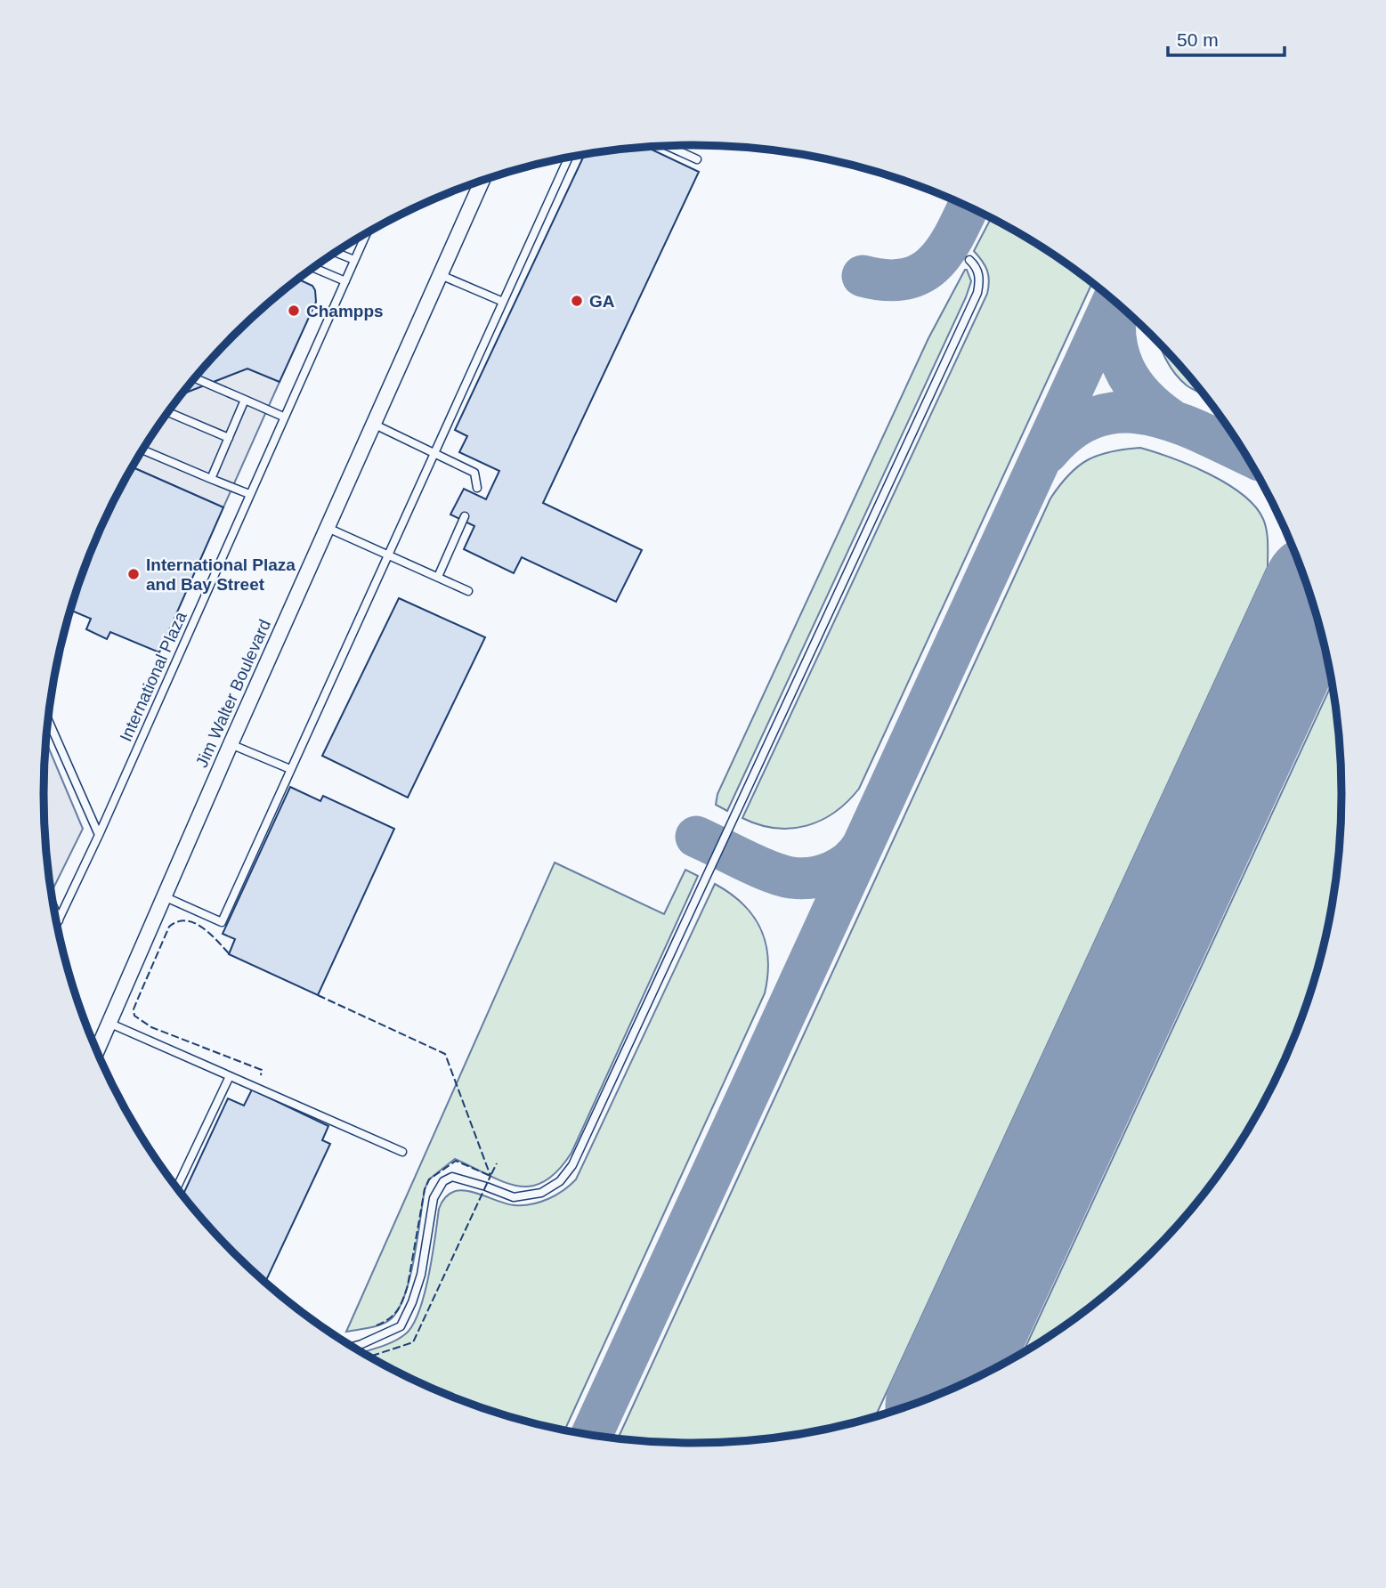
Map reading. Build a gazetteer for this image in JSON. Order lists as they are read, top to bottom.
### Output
{
  "streets": {
    "street": ["Jim Walter Boulevard"],
    "lane": ["International Plaza"]
  },
  "places": ["GA", "Champps", "International Plaza and Bay Street"],
  "scale_bar": "50 m"
}
